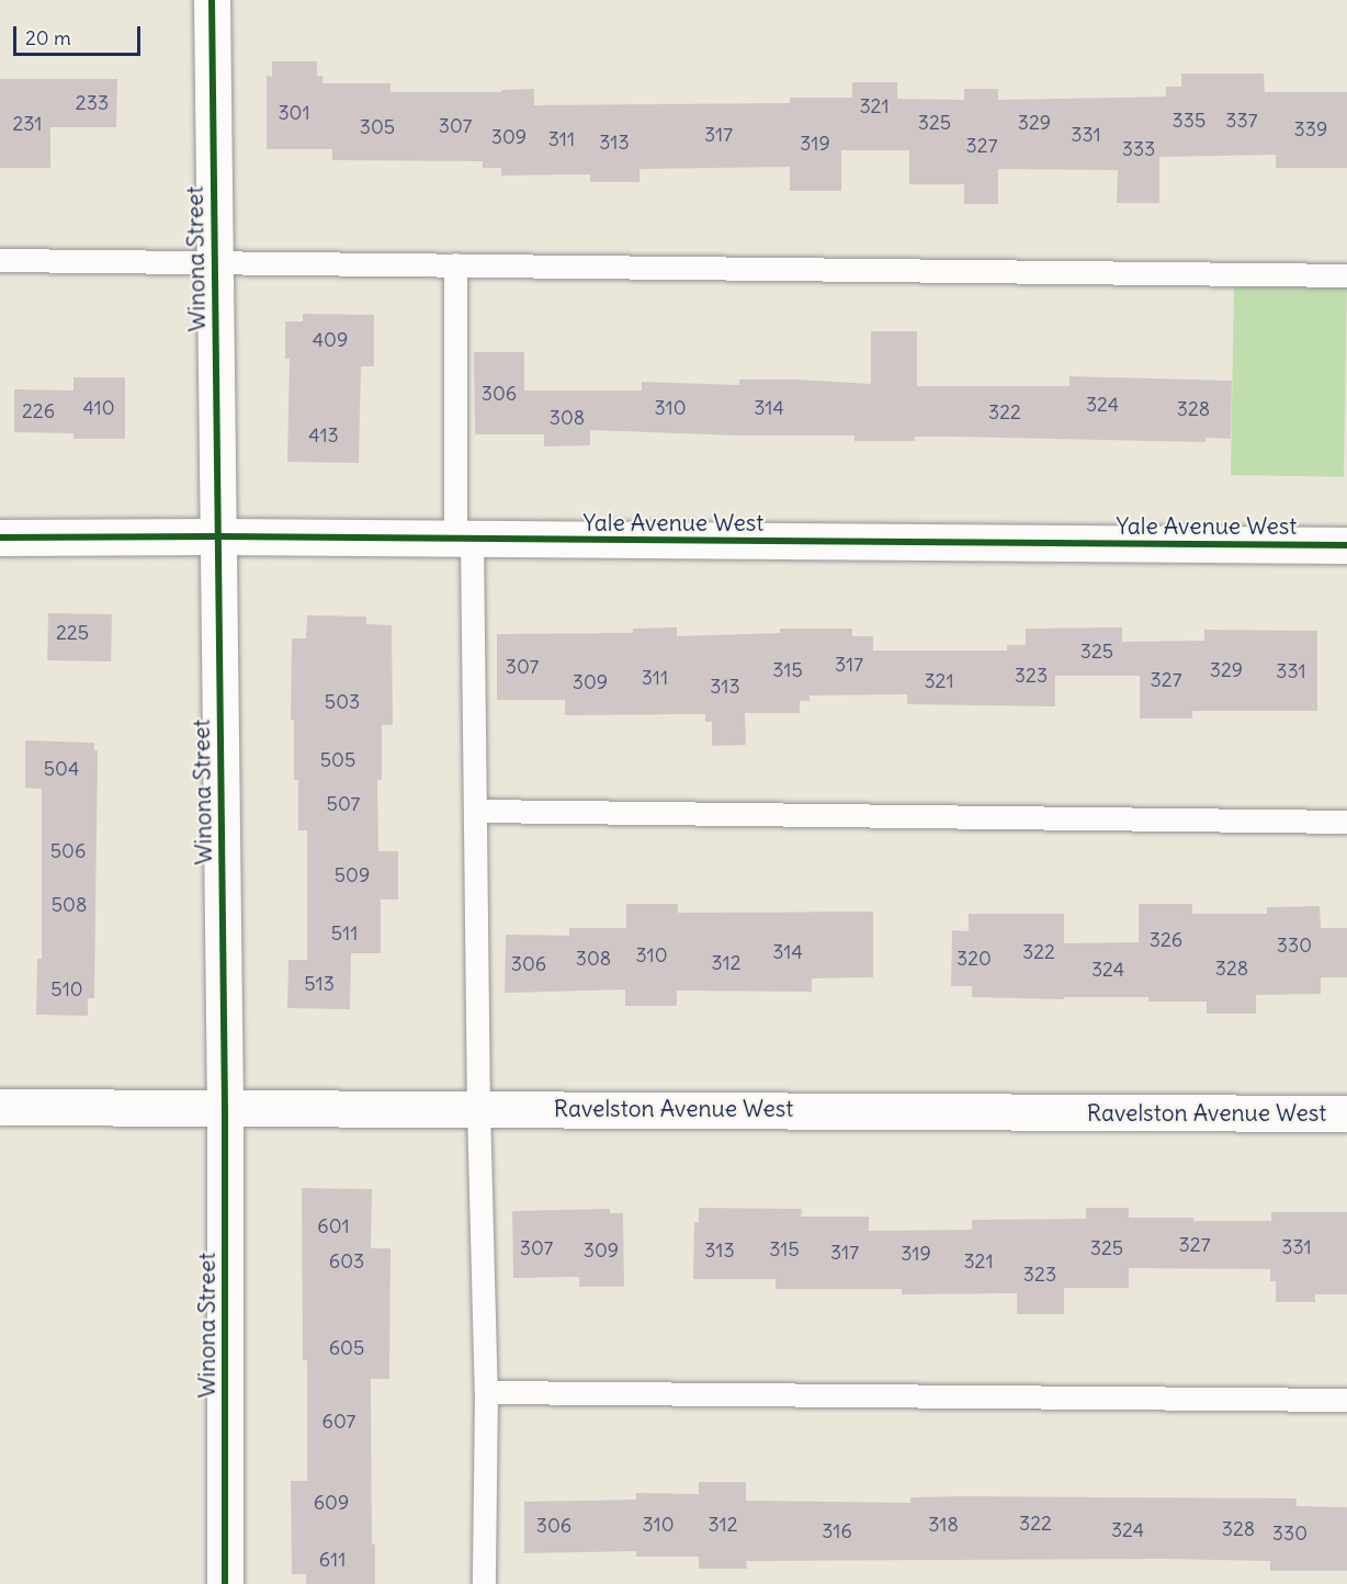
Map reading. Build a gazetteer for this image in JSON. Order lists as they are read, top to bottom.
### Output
{
  "streets": {
    "street": ["Winona Street", "Yale Avenue West", "Ravelston Avenue West"]
  },
  "crossings": [
    ["Winona Street", "Yale Avenue West"],
    ["Winona Street", "Ravelston Avenue West"]
  ],
  "house_numbers": [
    "233",
    "321",
    "301",
    "335",
    "337",
    "325",
    "329",
    "231",
    "307",
    "305",
    "339",
    "317",
    "331",
    "309",
    "311",
    "313",
    "319",
    "327",
    "333",
    "409",
    "306",
    "324",
    "410",
    "310",
    "314",
    "328",
    "226",
    "322",
    "308",
    "413",
    "225",
    "325",
    "317",
    "307",
    "315",
    "329",
    "331",
    "323",
    "311",
    "327",
    "321",
    "309",
    "313",
    "503",
    "505",
    "504",
    "507",
    "506",
    "509",
    "508",
    "511",
    "326",
    "330",
    "314",
    "322",
    "310",
    "308",
    "320",
    "312",
    "306",
    "328",
    "324",
    "513",
    "510",
    "601",
    "327",
    "331",
    "307",
    "325",
    "315",
    "309",
    "313",
    "317",
    "319",
    "603",
    "321",
    "323",
    "605",
    "607",
    "609",
    "322",
    "310",
    "312",
    "318",
    "306",
    "328",
    "324",
    "316",
    "330",
    "611"
  ],
  "scale_bar": "20 m"
}
